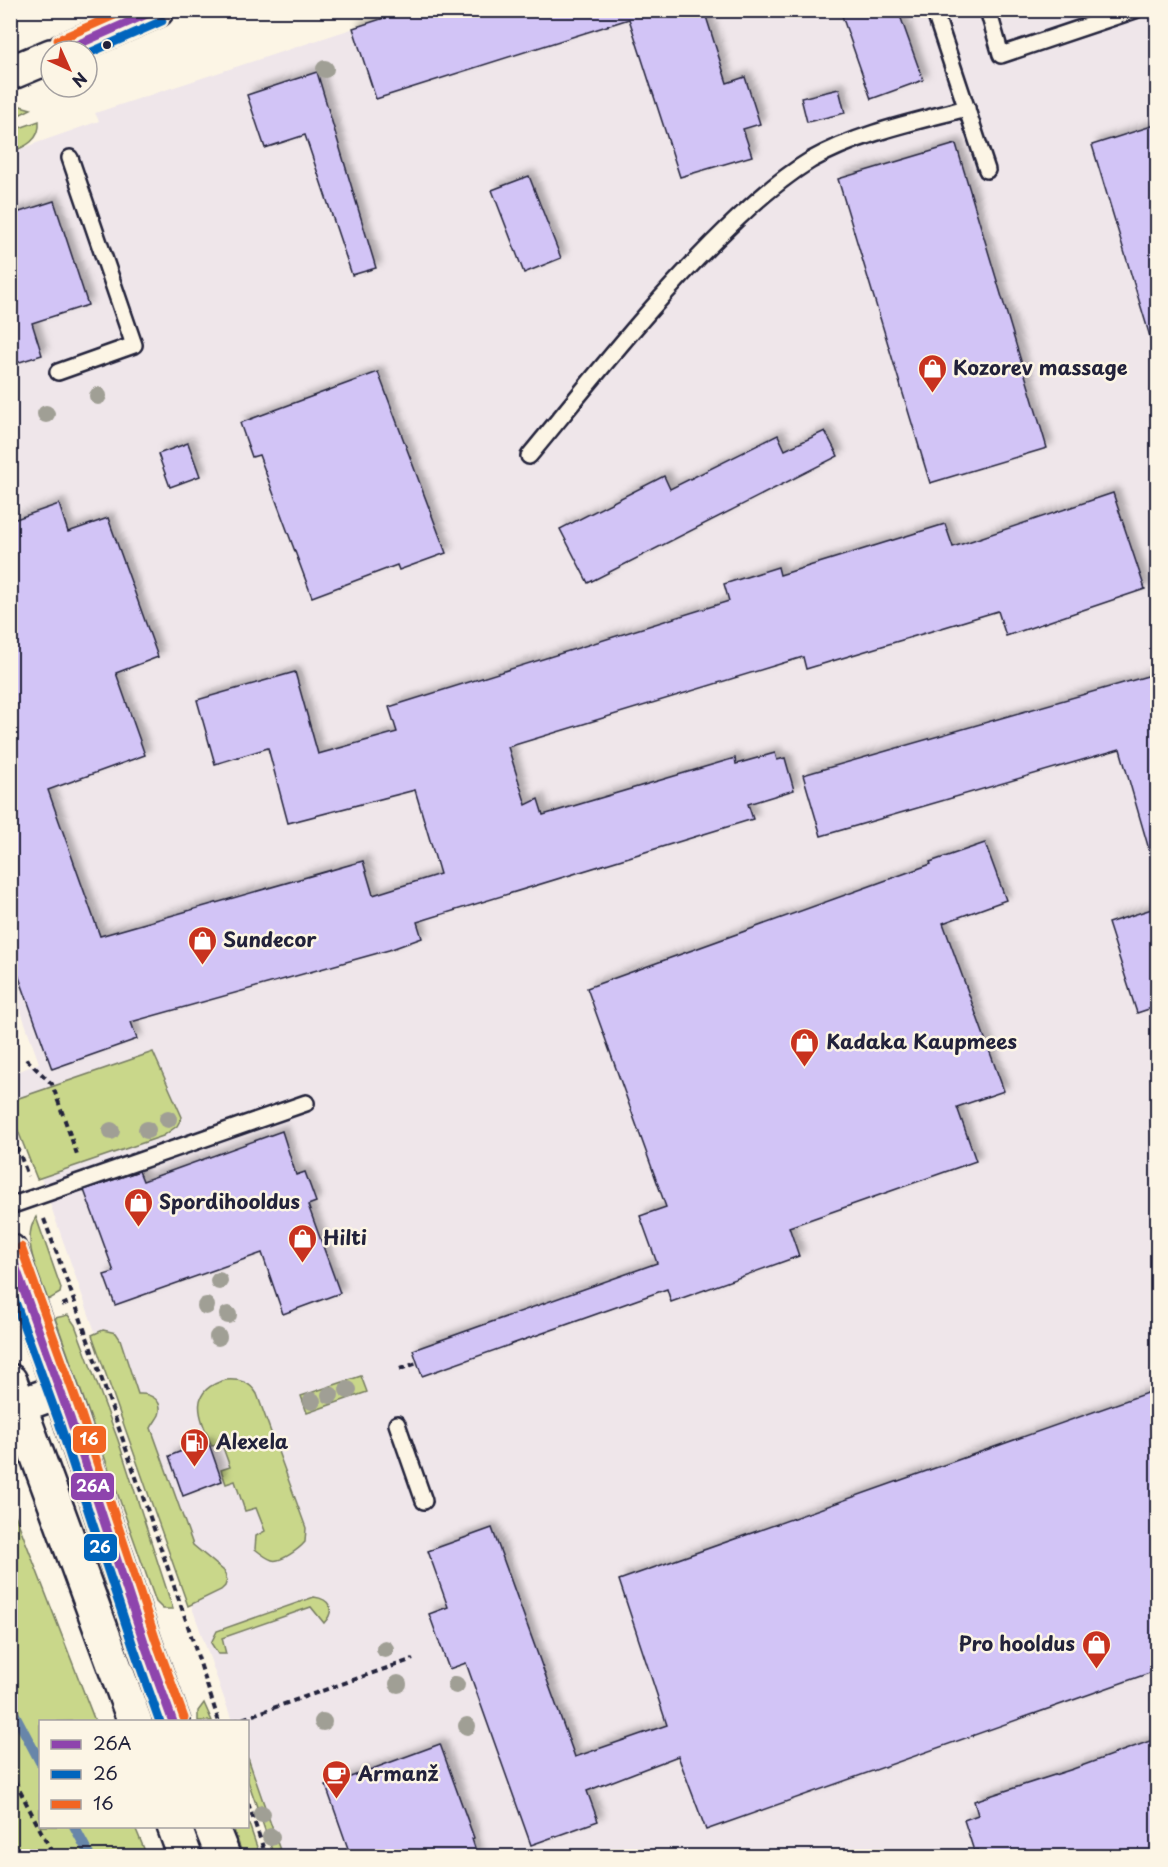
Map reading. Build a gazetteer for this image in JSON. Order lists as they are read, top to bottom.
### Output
{
  "places": {
    "shop": [
      "Kozorev massage",
      "Sundecor",
      "Kadaka Kaupmees",
      "Spordihooldus",
      "Hilti",
      "Pro hooldus"
    ],
    "fuel station": ["Alexela"],
    "cafe": ["Armanž"]
  },
  "lines": ["transit line 26A", "transit line 16", "transit line 26"],
  "legend": ["26A", "26", "16"],
  "north": "bottom right"
}
